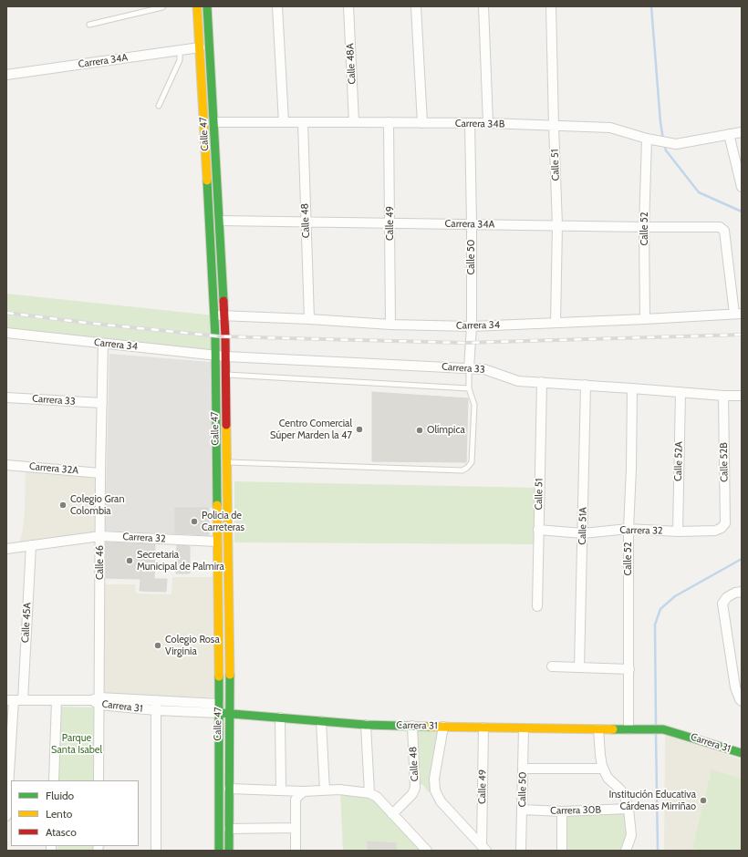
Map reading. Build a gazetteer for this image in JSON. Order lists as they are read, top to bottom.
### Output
{
  "streets": {
    "main road": ["Calle 47", "Carrera 31"],
    "street": [
      "Carrera 34A",
      "Calle 48A",
      "Carrera 34B",
      "Calle 51",
      "Calle 48",
      "Calle 49",
      "Calle 52",
      "Calle 50",
      "Carrera 34",
      "Carrera 33",
      "Calle 52A",
      "Calle 52B",
      "Carrera 32A",
      "Calle 51A",
      "Carrera 32",
      "Calle 46",
      "Calle 45A",
      "Carrera 30B"
    ]
  },
  "crossings": [
    ["Carrera 34A", "Calle 47"],
    ["Carrera 34A", "Calle 51"],
    ["Carrera 34A", "Calle 48"],
    ["Carrera 34A", "Calle 49"],
    ["Carrera 34A", "Calle 52"],
    ["Carrera 34A", "Calle 50"],
    ["Carrera 34A", "Carrera 34"],
    ["Calle 48A", "Carrera 34B"],
    ["Carrera 34B", "Calle 47"],
    ["Carrera 34B", "Calle 51"],
    ["Carrera 34B", "Calle 48"],
    ["Carrera 34B", "Calle 49"],
    ["Carrera 34B", "Calle 52"],
    ["Carrera 34B", "Calle 50"],
    ["Calle 47", "Carrera 34"],
    ["Calle 47", "Carrera 33"],
    ["Calle 47", "Carrera 32"],
    ["Calle 47", "Carrera 31"],
    ["Calle 51", "Carrera 34"],
    ["Calle 51", "Carrera 33"],
    ["Calle 51", "Carrera 32"],
    ["Calle 48", "Carrera 34"],
    ["Calle 48", "Carrera 31"],
    ["Calle 49", "Carrera 34"],
    ["Calle 49", "Carrera 31"],
    ["Calle 52", "Carrera 34"],
    ["Calle 52", "Carrera 33"],
    ["Calle 52", "Carrera 32"],
    ["Calle 52", "Carrera 31"],
    ["Calle 50", "Carrera 34"],
    ["Calle 50", "Carrera 33"],
    ["Calle 50", "Carrera 31"],
    ["Calle 50", "Carrera 30B"],
    ["Carrera 34", "Carrera 33"],
    ["Carrera 34", "Calle 46"],
    ["Carrera 33", "Calle 52A"],
    ["Carrera 33", "Calle 52B"],
    ["Carrera 33", "Calle 51A"],
    ["Carrera 33", "Calle 46"],
    ["Calle 52A", "Carrera 32"],
    ["Calle 52B", "Carrera 32"],
    ["Carrera 32A", "Calle 46"],
    ["Calle 51A", "Carrera 32"],
    ["Carrera 32", "Calle 46"],
    ["Carrera 32", "Calle 45A"],
    ["Calle 46", "Carrera 31"],
    ["Calle 45A", "Carrera 31"]
  ],
  "parks": ["Parque Santa Isabel"],
  "places": [
    "Centro Comercial Súper Marden la 47",
    "Olímpica",
    "Colegio Gran Colombia",
    "Policia de Carreteras",
    "Secretaria Municipal de Palmira",
    "Colegio Rosa Virginia",
    "Institución Educativa Cárdenas Mirriñao"
  ],
  "legend": ["Fluido", "Lento", "Atasco"]
}
